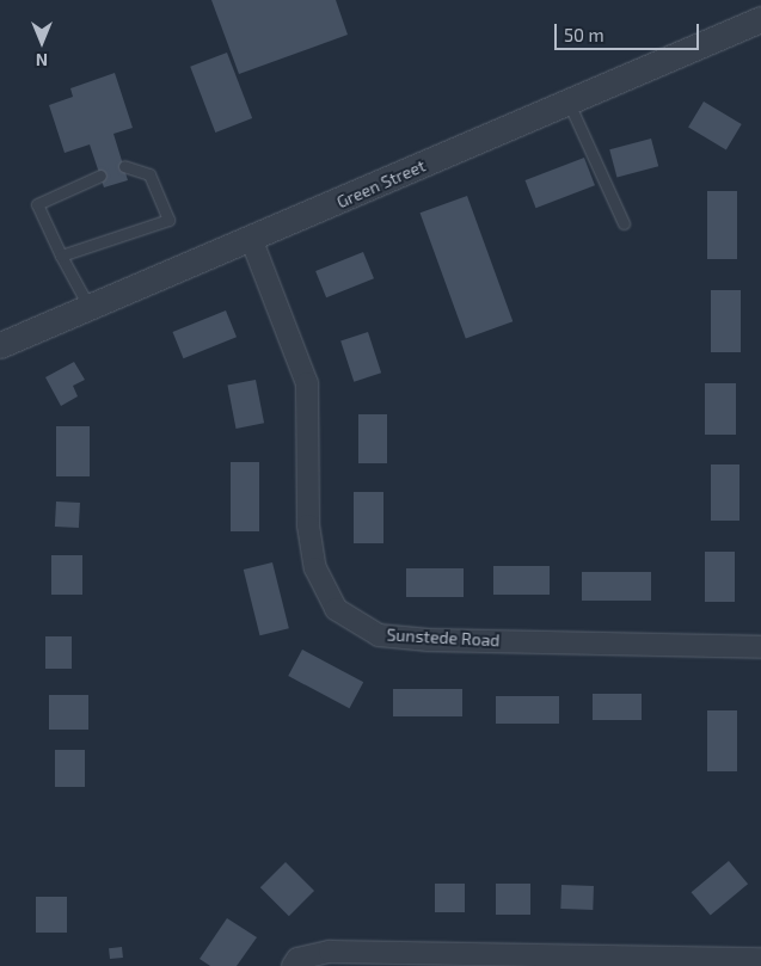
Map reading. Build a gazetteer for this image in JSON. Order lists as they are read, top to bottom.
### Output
{
  "streets": {
    "street": ["Green Street", "Sunstede Road"]
  },
  "crossings": [
    ["Green Street", "Sunstede Road"]
  ],
  "scale_bar": "50 m",
  "north": "bottom"
}
